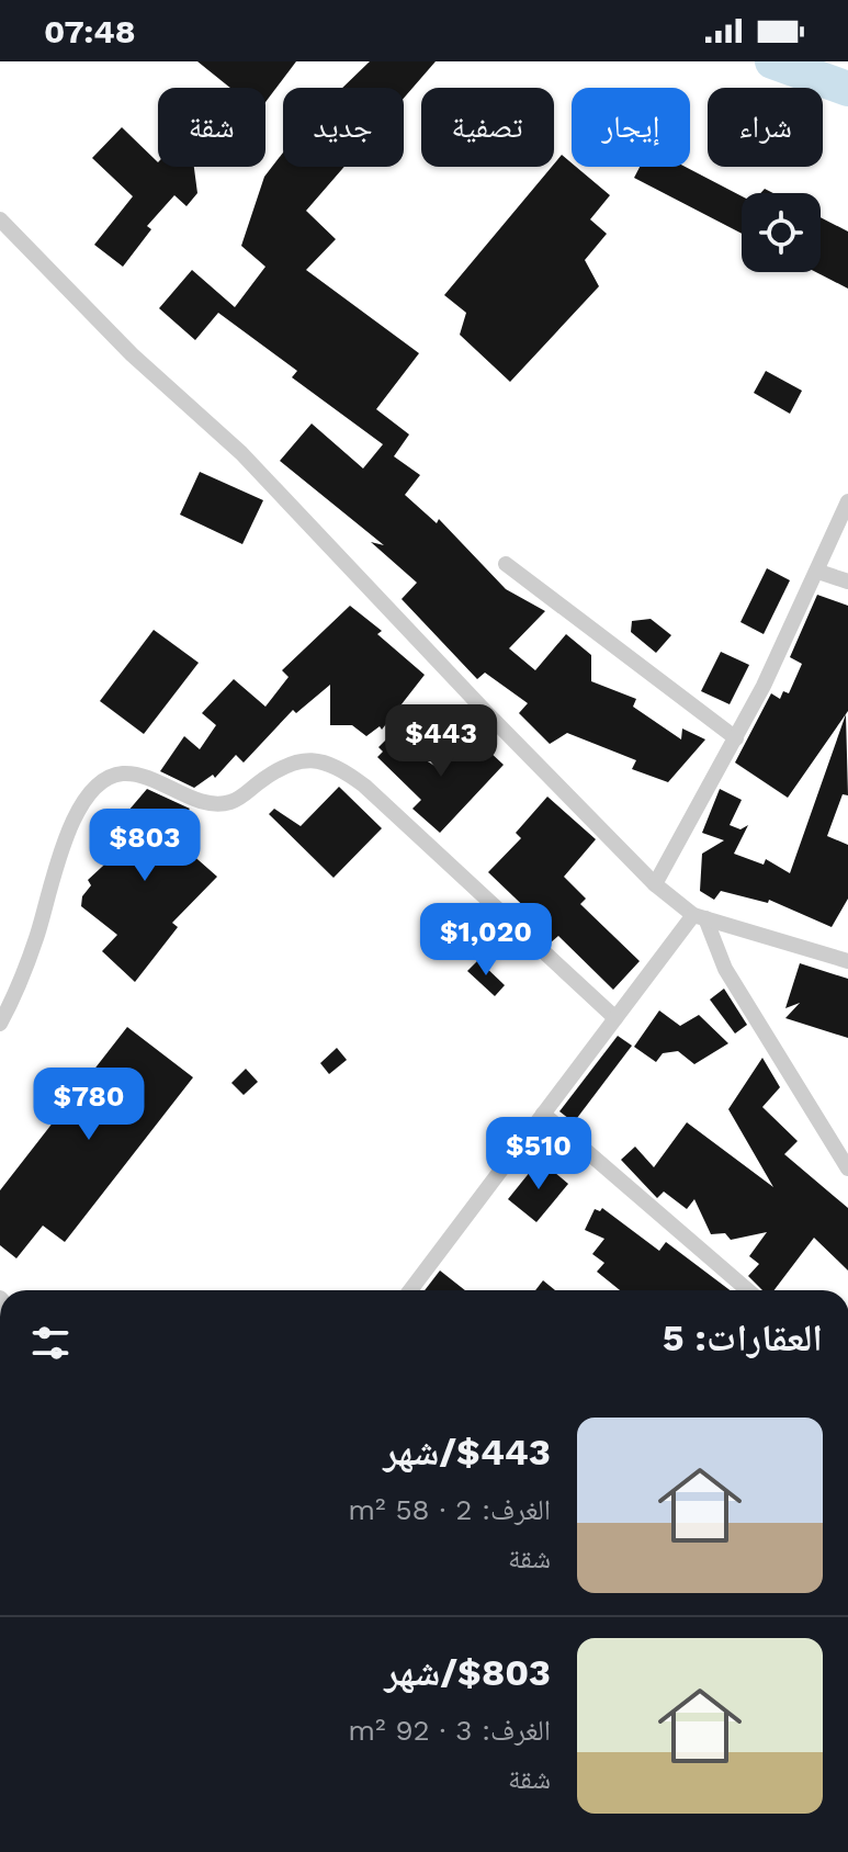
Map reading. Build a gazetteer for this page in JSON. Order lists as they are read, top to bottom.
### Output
{
  "page": {
    "status": "07:48",
    "chip": [
      "شراء",
      "إيجار",
      "تصفية",
      "جديد",
      "شقة"
    ],
    "price": [
      "$443",
      "$803",
      "$1,020",
      "$780",
      "$510"
    ],
    "heading": "العقارات: 5",
    "list": [
      {
        "name": "$443/شهر",
        "note": "الغرف: 2 · 58 m² · شقة"
      },
      {
        "name": "$803/شهر",
        "note": "الغرف: 3 · 92 m² · شقة"
      }
    ]
  }
}
